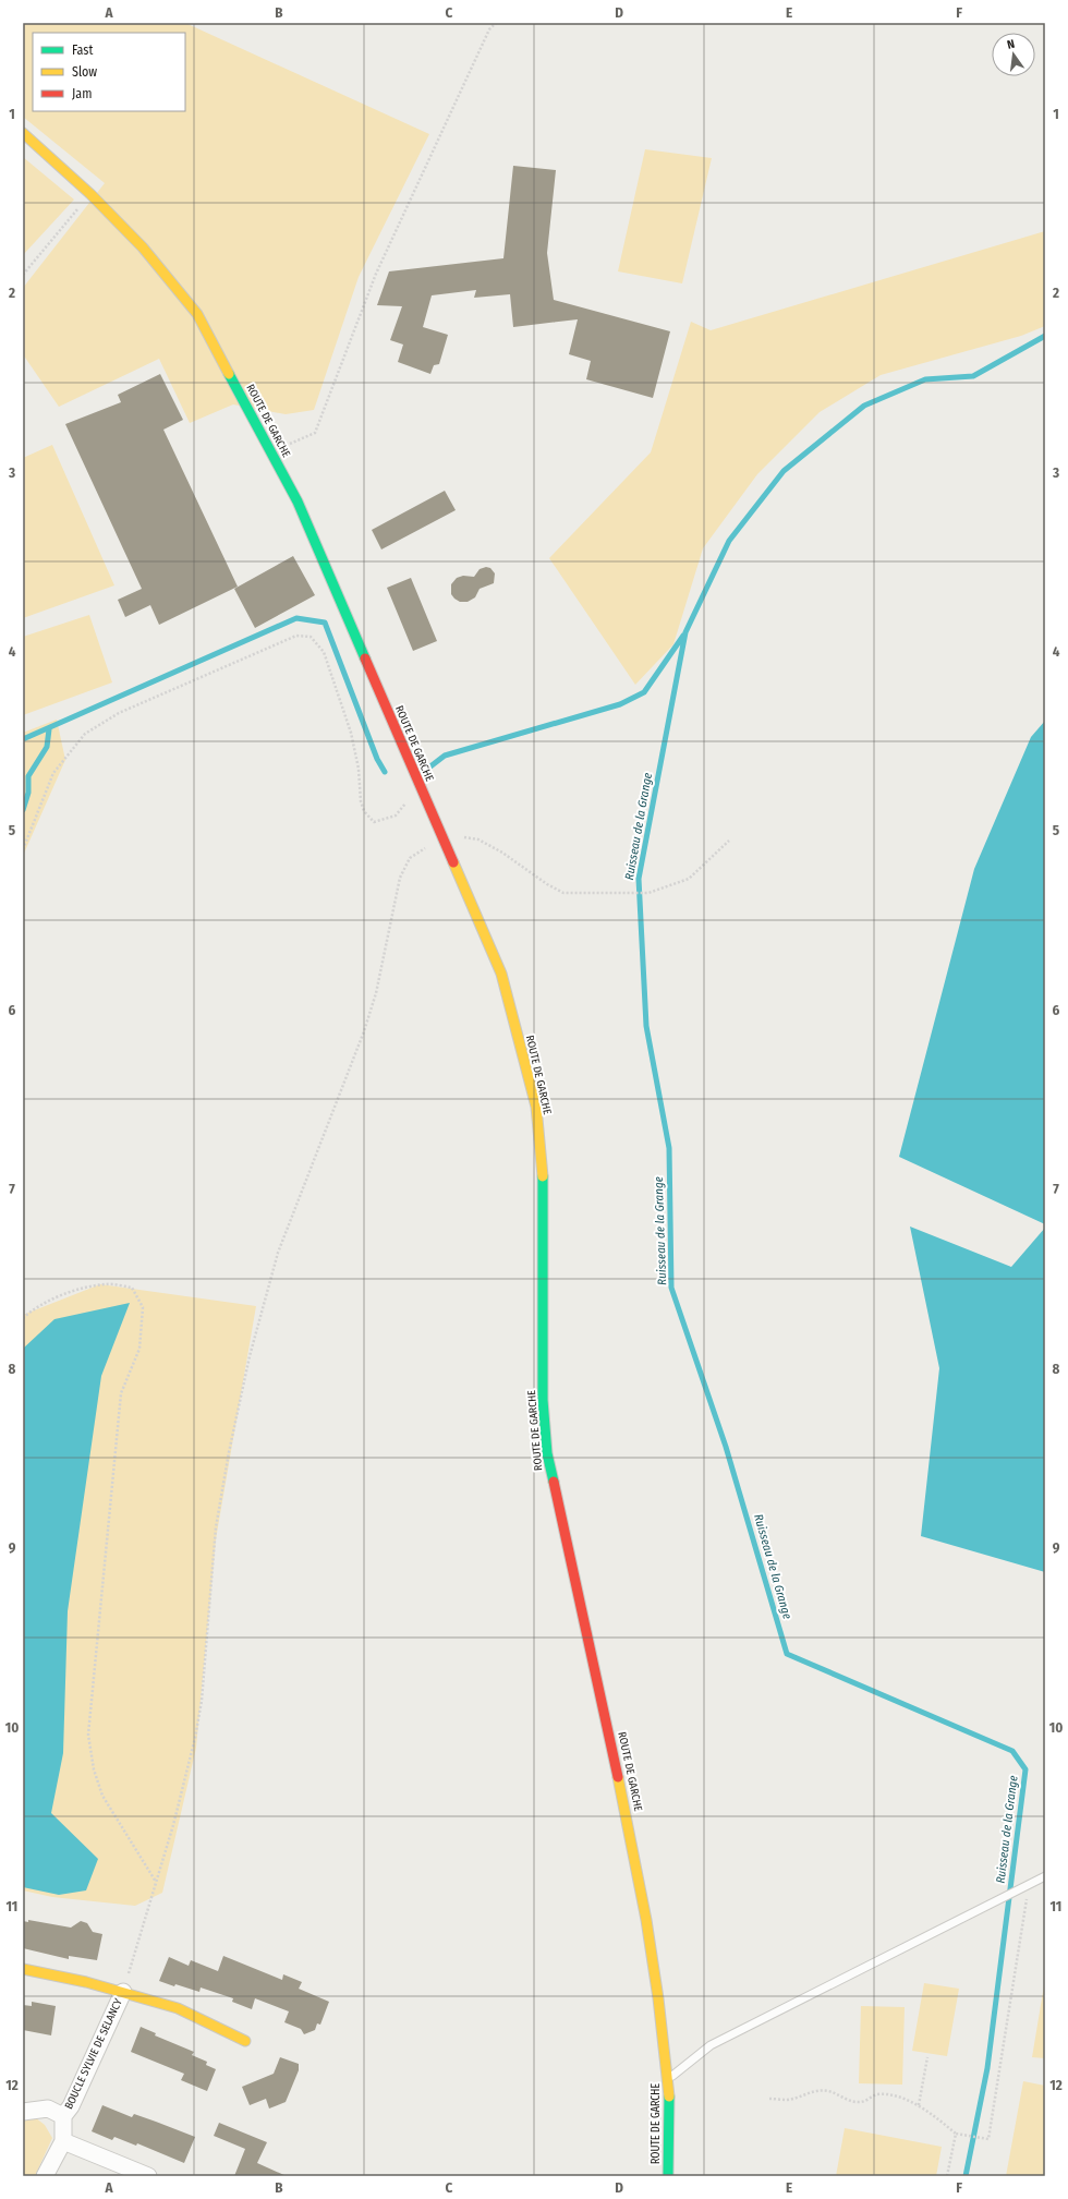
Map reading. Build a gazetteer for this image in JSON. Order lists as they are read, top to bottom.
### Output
{
  "streets": {
    "street": ["ROUTE DE GARCHE", "BOUCLE SYLVIE DE SELANCY"]
  },
  "water": ["Ruisseau de la Grange"],
  "legend": ["Fast", "Slow", "Jam"],
  "north": "top",
  "grid": {
    "columns": [
      "A",
      "B",
      "C",
      "D",
      "E",
      "F"
    ],
    "rows": [
      "1",
      "2",
      "3",
      "4",
      "5",
      "6",
      "7",
      "8",
      "9",
      "10",
      "11",
      "12"
    ]
  }
}
